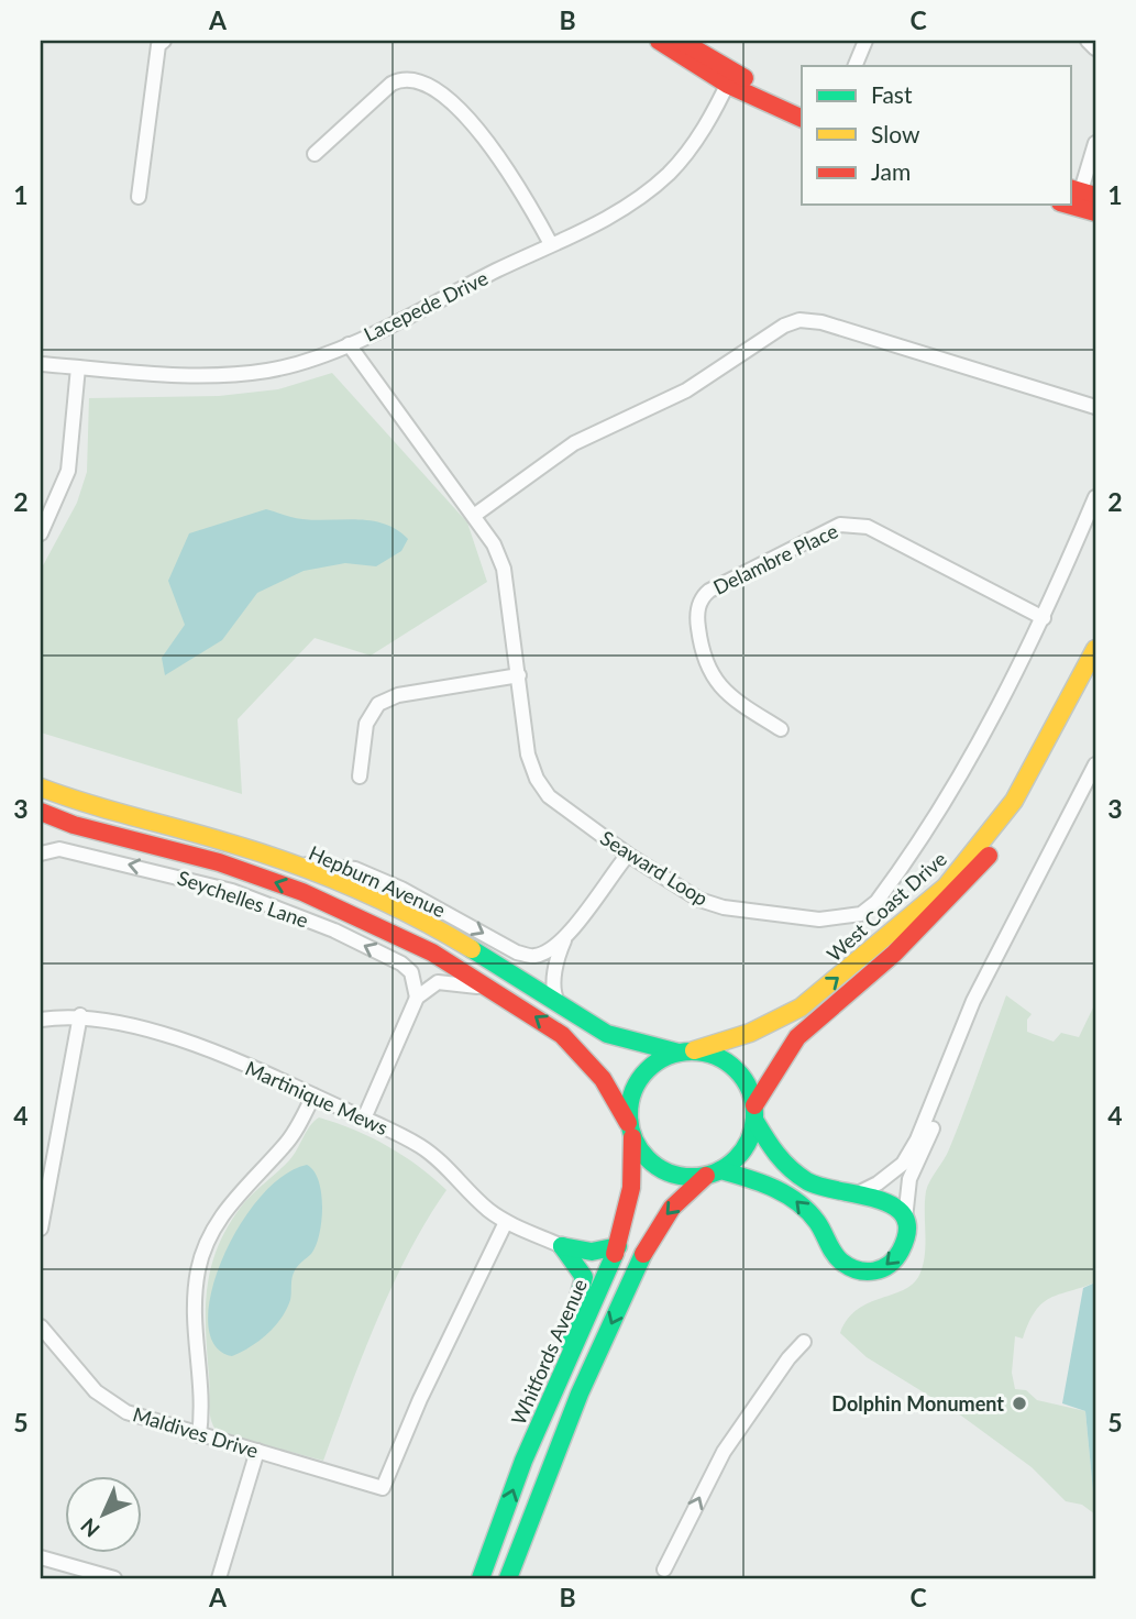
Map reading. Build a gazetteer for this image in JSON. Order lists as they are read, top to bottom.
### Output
{
  "streets": {
    "main road": ["Hepburn Avenue", "West Coast Drive", "Whitfords Avenue"],
    "street": [
      "Lacepede Drive",
      "Delambre Place",
      "Seaward Loop",
      "Seychelles Lane",
      "Martinique Mews",
      "Maldives Drive"
    ]
  },
  "crossings": [
    ["Lacepede Drive", "Seaward Loop"],
    ["Delambre Place", "Seaward Loop"],
    ["Hepburn Avenue", "West Coast Drive"],
    ["Hepburn Avenue", "Whitfords Avenue"],
    ["West Coast Drive", "Whitfords Avenue"],
    ["Martinique Mews", "Maldives Drive"]
  ],
  "places": ["Dolphin Monument"],
  "legend": ["Fast", "Slow", "Jam"],
  "north": "bottom left",
  "grid": {
    "columns": ["A", "B", "C"],
    "rows": [
      "1",
      "2",
      "3",
      "4",
      "5"
    ]
  }
}
